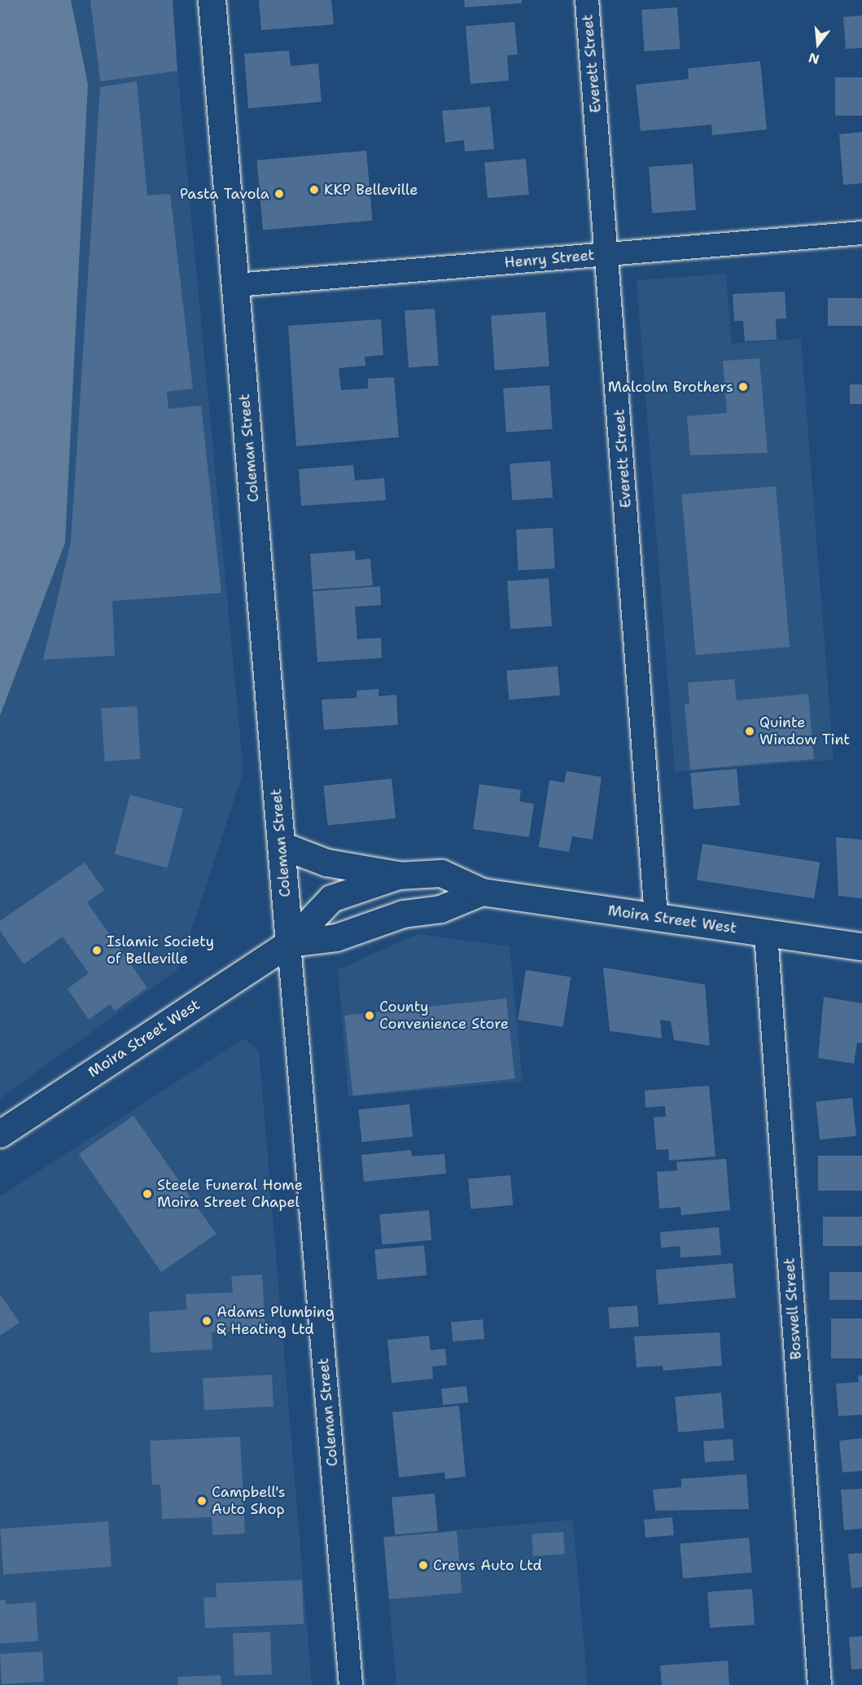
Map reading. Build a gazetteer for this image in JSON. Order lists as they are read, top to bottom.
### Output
{
  "streets": {
    "main road": ["Coleman Street", "Moira Street West"],
    "street": ["Everett Street", "Henry Street", "Boswell Street"]
  },
  "crossings": [
    ["Everett Street", "Henry Street"],
    ["Everett Street", "Moira Street West"],
    ["Henry Street", "Coleman Street"],
    ["Coleman Street", "Moira Street West"],
    ["Moira Street West", "Boswell Street"]
  ],
  "places": [
    "KKP Belleville",
    "Pasta Tavola",
    "Malcolm Brothers",
    "Quinte Window Tint",
    "Islamic Society of Belleville",
    "County Convenience Store",
    "Steele Funeral Home Moira Street Chapel",
    "Adams Plumbing & Heating Ltd",
    "Campbell's Auto Shop",
    "Crews Auto Ltd"
  ],
  "north": "bottom"
}
